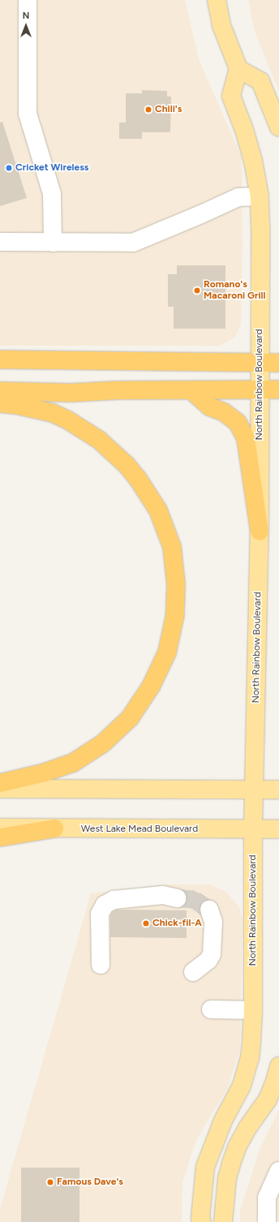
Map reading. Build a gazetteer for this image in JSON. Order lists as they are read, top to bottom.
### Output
{
  "streets": {
    "main road": ["North Rainbow Boulevard", "West Lake Mead Boulevard"]
  },
  "crossings": [
    ["North Rainbow Boulevard", "West Lake Mead Boulevard"]
  ],
  "places": [
    "Chili's",
    "Cricket Wireless",
    "Romano's Macaroni Grill",
    "Chick-fil-A",
    "Famous Dave's"
  ],
  "north": "top"
}
